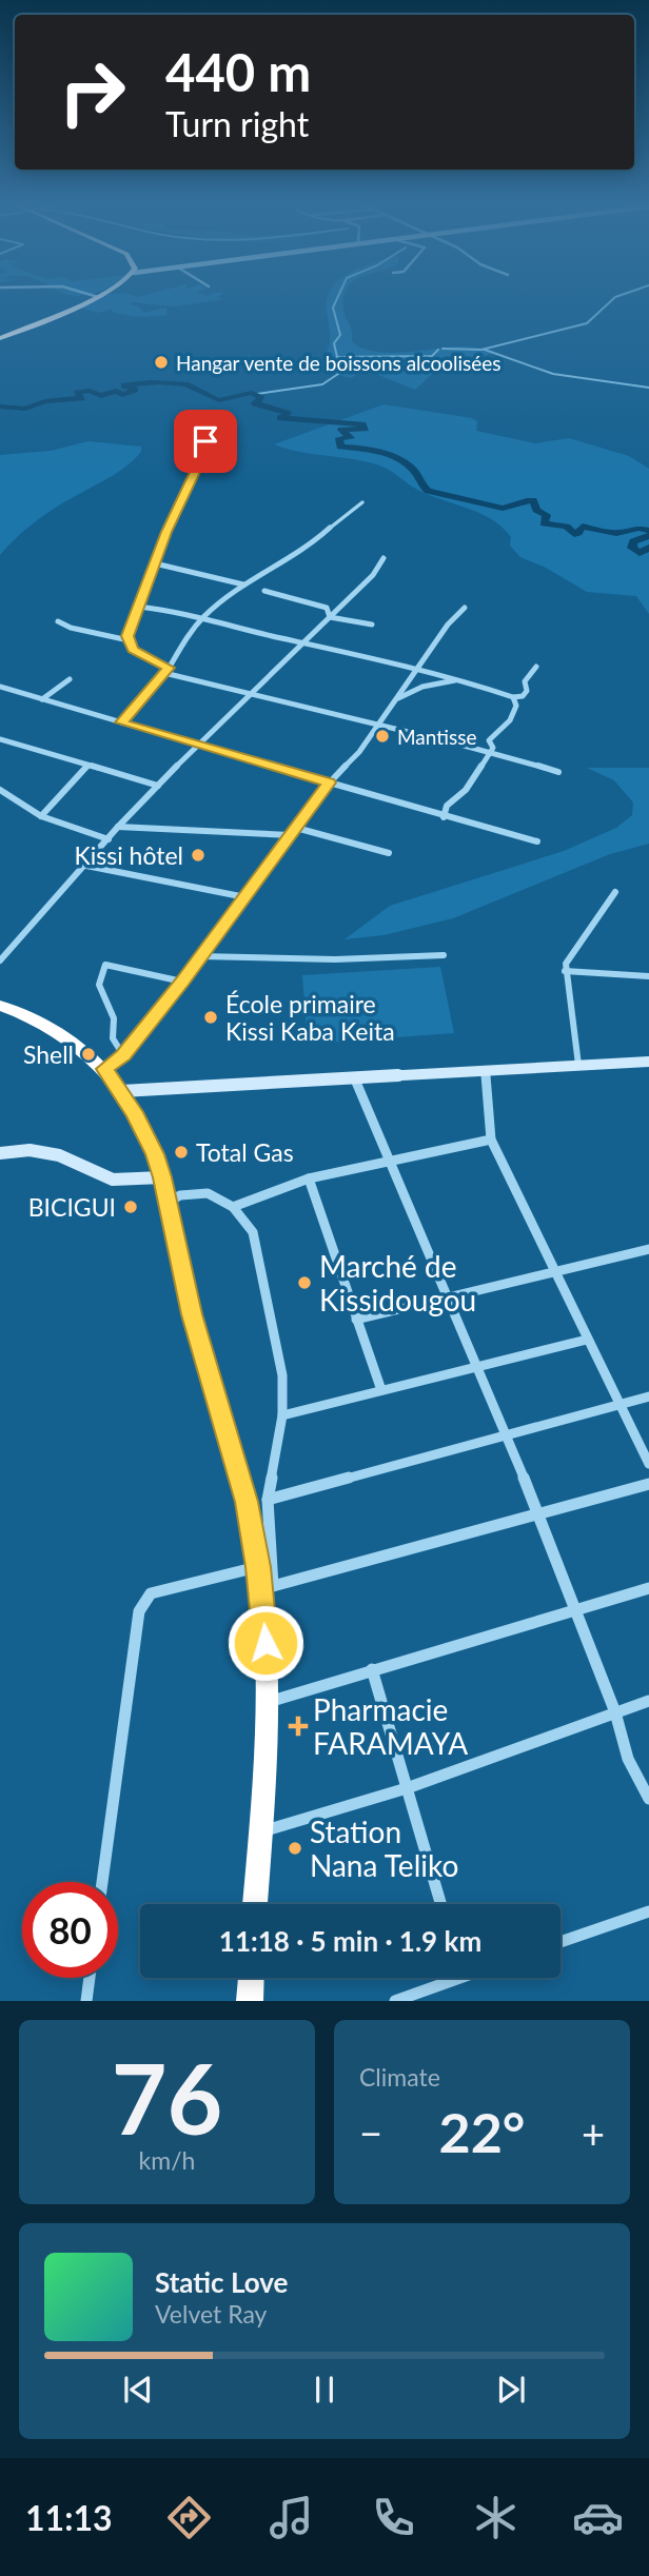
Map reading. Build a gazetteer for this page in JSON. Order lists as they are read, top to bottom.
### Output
{
  "places": {
    "other": [
      "Hangar vente de boissons alcoolisées",
      "Mantisse",
      "Kissi hôtel",
      "École primaire Kissi Kaba Keita",
      "Shell",
      "Total Gas",
      "BICIGUI",
      "Marché de Kissidougou",
      "Station Nana Teliko"
    ],
    "health": ["Pharmacie FARAMAYA"]
  },
  "page": {
    "turn": ["440 m", "Turn right"],
    "limit": "80",
    "trip": "11:18 · 5 min · 1.9 km",
    "tile": [
      ["76", "km/h"],
      "Climate"
    ],
    "heat": ["−", "22°", "+"],
    "song": ["Static Love", "Velvet Ray"],
    "tabs": "11:13"
  }
}
